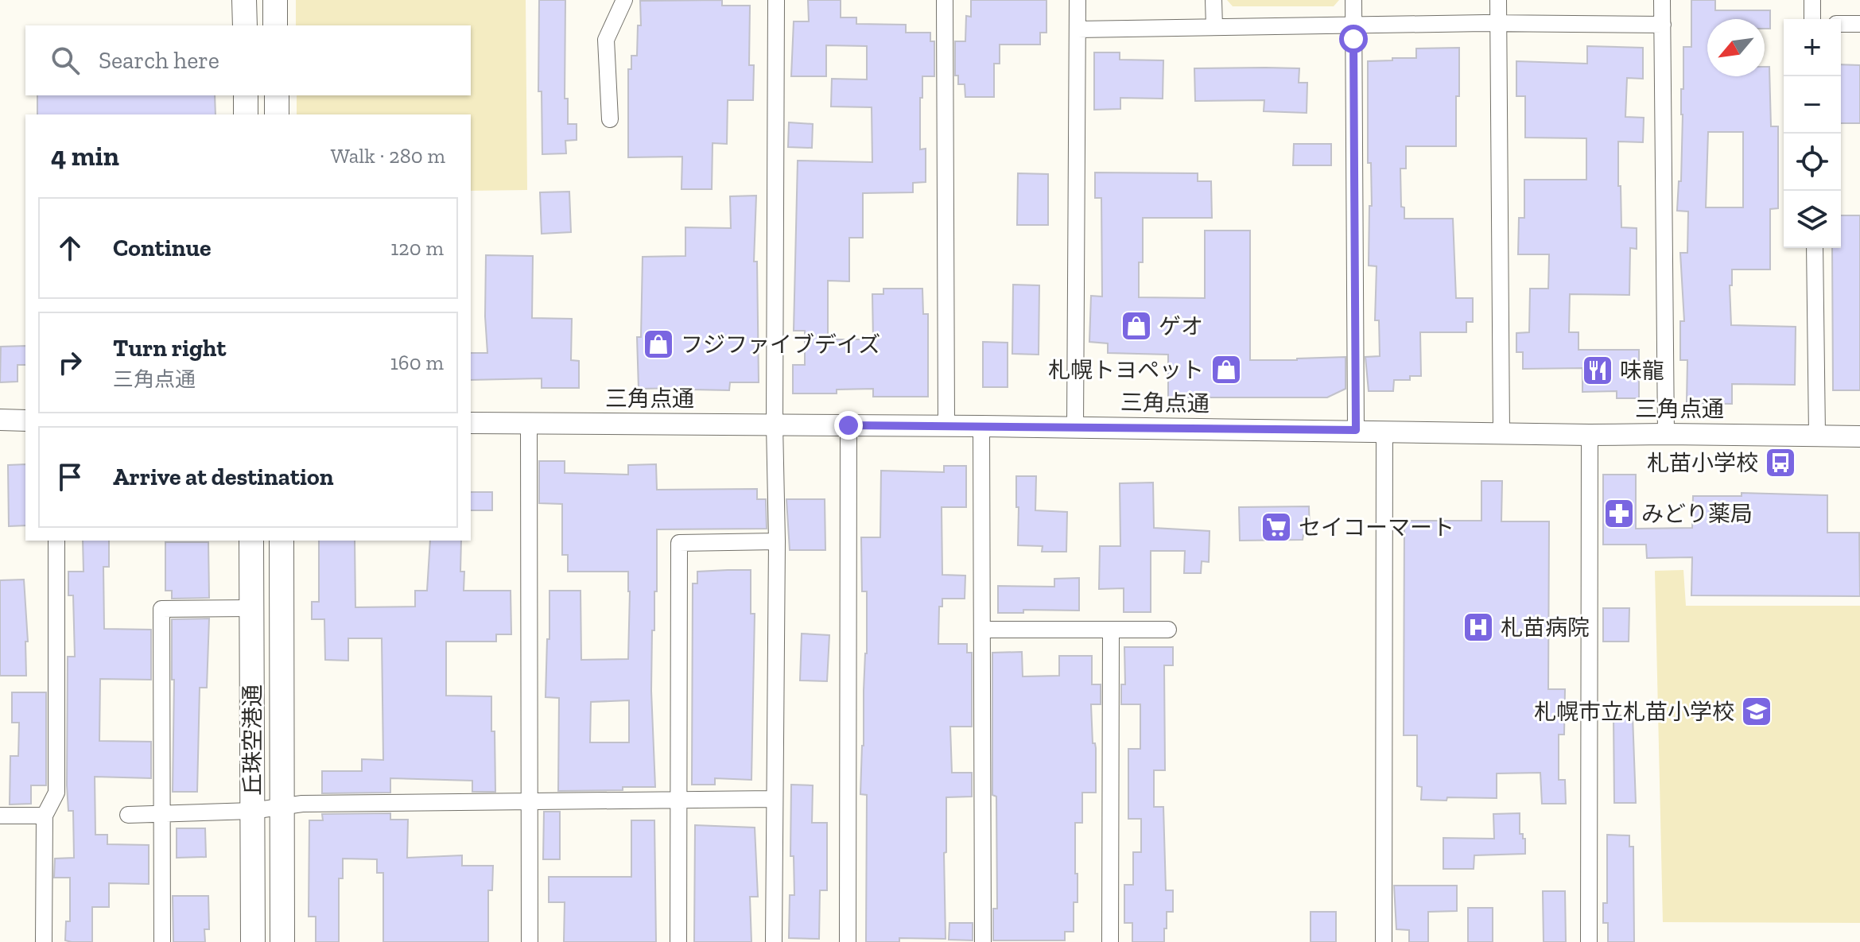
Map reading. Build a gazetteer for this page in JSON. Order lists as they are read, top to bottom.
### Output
{
  "streets": {
    "main road": ["丘珠空港通"],
    "street": ["三角点通"]
  },
  "places": {
    "shop": ["ゲオ", "フジファイブデイズ", "札幌トヨペット"],
    "restaurant": ["味龍"],
    "bus stop": ["札苗小学校"],
    "pharmacy": ["みどり薬局"],
    "supermarket": ["セイコーマート"],
    "hospital": ["札苗病院"],
    "school or university": ["札幌市立札苗小学校"]
  },
  "north": "bottom left",
  "page": {
    "map_buttons": ["+", "−"],
    "search": "Search here",
    "heading": ["4 min", "Walk · 280 m"],
    "list": [
      ["Continue", "120 m"],
      ["Turn right", "三角点通", "160 m"],
      "Arrive at destination"
    ]
  }
}
